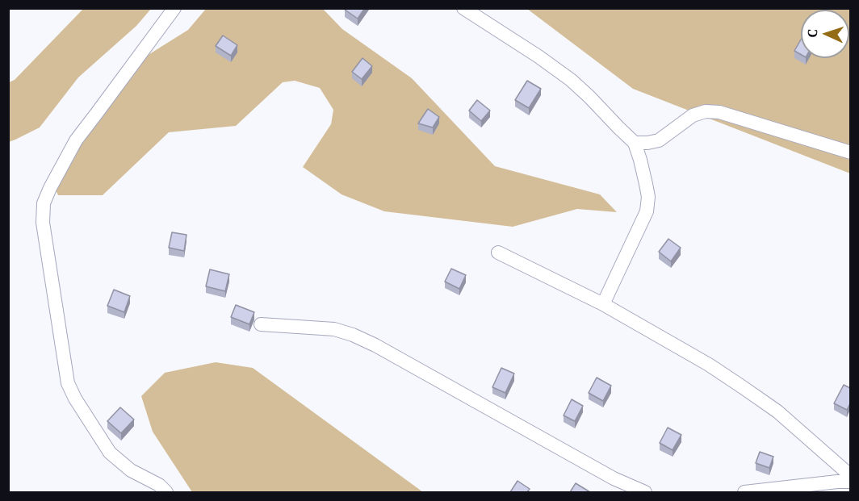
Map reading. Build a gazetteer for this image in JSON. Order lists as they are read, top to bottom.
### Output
{
  "north": "left"
}
